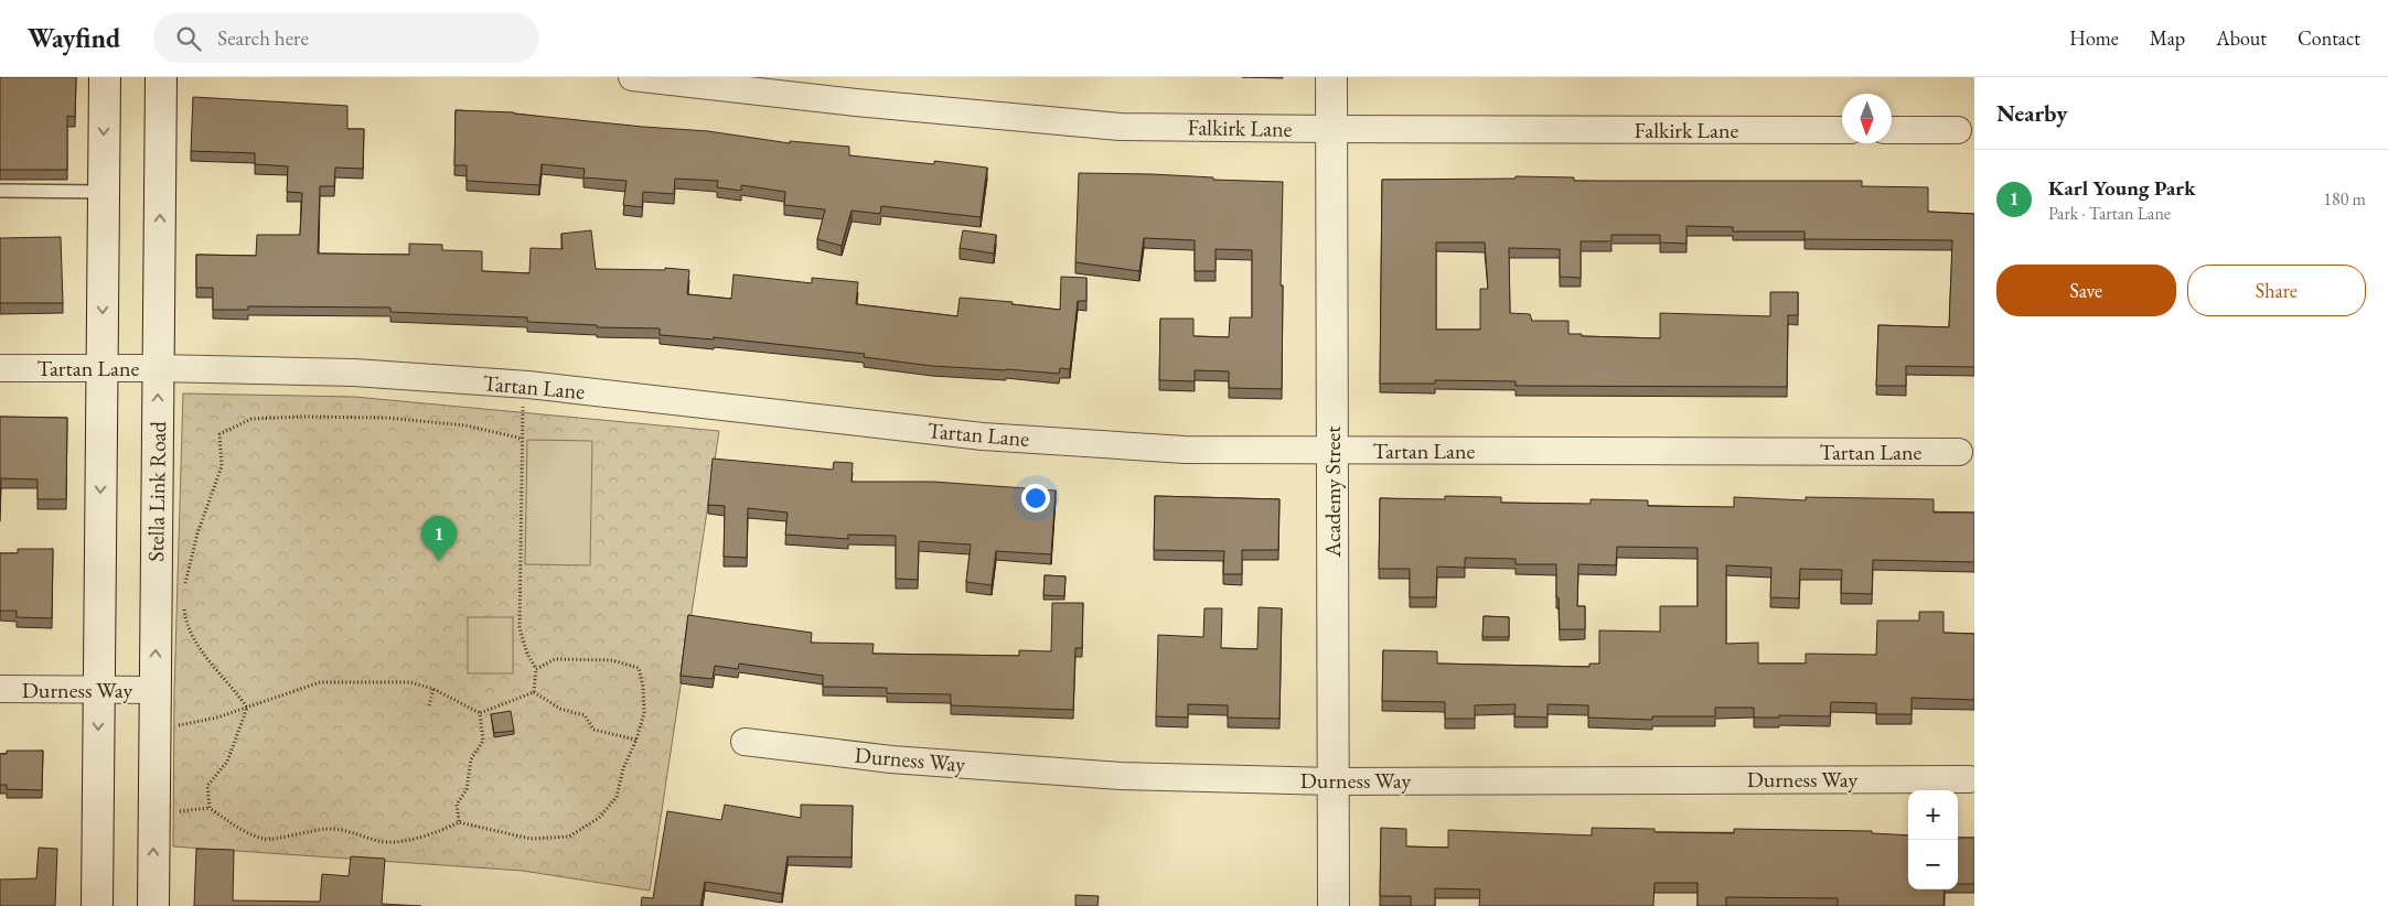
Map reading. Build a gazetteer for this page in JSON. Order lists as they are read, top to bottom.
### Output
{
  "streets": {
    "main road": ["Stella Link Road", "Academy Street"],
    "street": ["Falkirk Lane", "Tartan Lane", "Durness Way"]
  },
  "crossings": [
    ["Falkirk Lane", "Academy Street"],
    ["Tartan Lane", "Stella Link Road"],
    ["Tartan Lane", "Academy Street"],
    ["Stella Link Road", "Durness Way"],
    ["Academy Street", "Durness Way"]
  ],
  "north": "bottom",
  "page": {
    "header": "Wayfind",
    "search": "Search here",
    "nav": [
      "Home",
      "Map",
      "About",
      "Contact"
    ],
    "heading": "Nearby",
    "list": [
      {
        "mark": "1",
        "name": "Karl Young Park",
        "note": "Park · Tartan Lane",
        "value": "180 m"
      }
    ],
    "buttons": ["Save", "Share"],
    "pins": "1",
    "map_buttons": ["+", "−"]
  }
}
